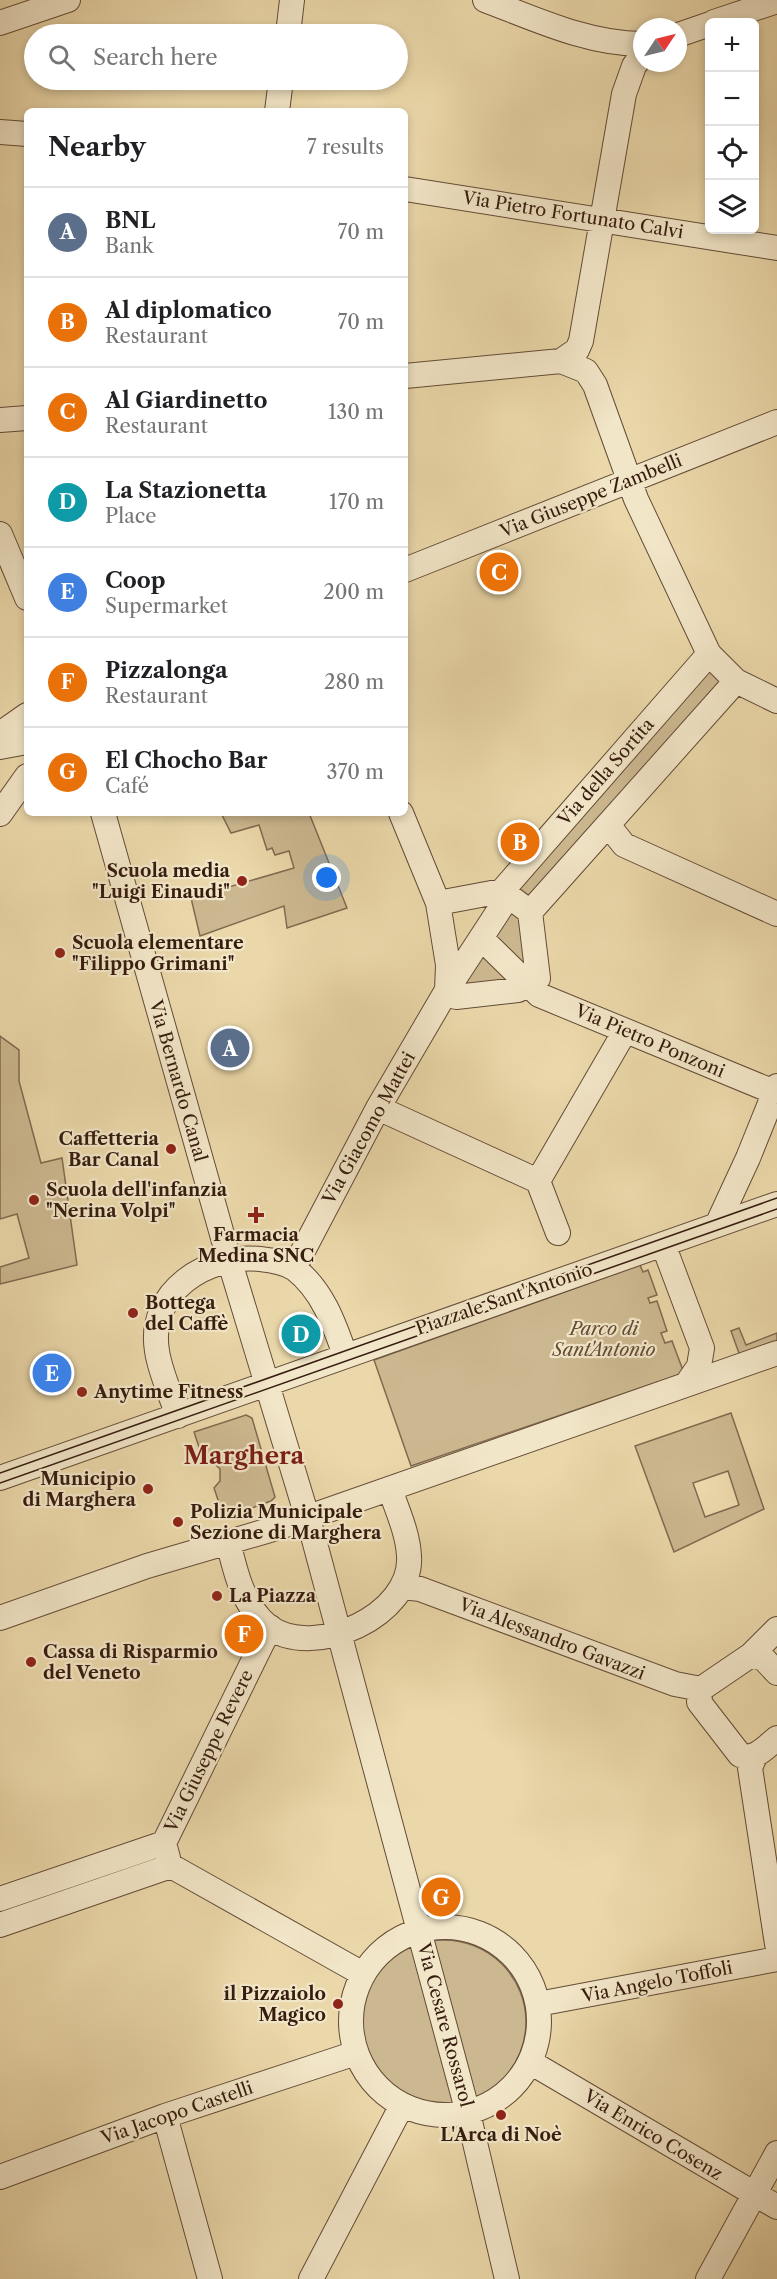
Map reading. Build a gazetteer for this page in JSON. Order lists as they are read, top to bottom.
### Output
{
  "streets": {
    "street": [
      "Via Pietro Fortunato Calvi",
      "Via Giuseppe Zambelli",
      "Via della Sortita",
      "Via Pietro Ponzoni",
      "Via Bernardo Canal",
      "Via Giacomo Mattei",
      "Piazzale Sant'Antonio",
      "Via Alessandro Gavazzi",
      "Via Giuseppe Revere",
      "Via Angelo Toffoli",
      "Via Cesare Rossarol",
      "Via Jacopo Castelli",
      "Via Enrico Cosenz"
    ]
  },
  "crossings": [
    ["Via della Sortita", "Via Pietro Ponzoni"],
    ["Via della Sortita", "Via Giacomo Mattei"],
    ["Via Pietro Ponzoni", "Via Giacomo Mattei"],
    ["Via Bernardo Canal", "Piazzale Sant'Antonio"],
    ["Via Bernardo Canal", "Via Cesare Rossarol"]
  ],
  "districts": ["Marghera"],
  "parks": ["Parco di Sant'Antonio"],
  "places": {
    "other": [
      "Scuola media \"Luigi Einaudi\"",
      "Scuola elementare \"Filippo Grimani\"",
      "Caffetteria Bar Canal",
      "Scuola dell'infanzia \"Nerina Volpi\"",
      "Bottega del Caffè",
      "Anytime Fitness",
      "Municipio di Marghera",
      "Polizia Municipale Sezione di Marghera",
      "La Piazza",
      "Cassa di Risparmio del Veneto",
      "il Pizzaiolo Magico",
      "L'Arca di Noè"
    ],
    "health": ["Farmacia Medina SNC"]
  },
  "north": "top right",
  "page": {
    "map_buttons": ["+", "−"],
    "search": "Search here",
    "heading": ["Nearby", "7 results"],
    "list": [
      {
        "mark": "A",
        "name": "BNL",
        "note": "Bank",
        "value": "70 m"
      },
      {
        "mark": "B",
        "name": "Al diplomatico",
        "note": "Restaurant",
        "value": "70 m"
      },
      {
        "mark": "C",
        "name": "Al Giardinetto",
        "note": "Restaurant",
        "value": "130 m"
      },
      {
        "mark": "D",
        "name": "La Stazionetta",
        "note": "Place",
        "value": "170 m"
      },
      {
        "mark": "E",
        "name": "Coop",
        "note": "Supermarket",
        "value": "200 m"
      },
      {
        "mark": "F",
        "name": "Pizzalonga",
        "note": "Restaurant",
        "value": "280 m"
      },
      {
        "mark": "G",
        "name": "El Chocho Bar",
        "note": "Café",
        "value": "370 m"
      }
    ],
    "pins": [
      "C",
      "B",
      "A",
      "D",
      "E",
      "F",
      "G"
    ]
  }
}
